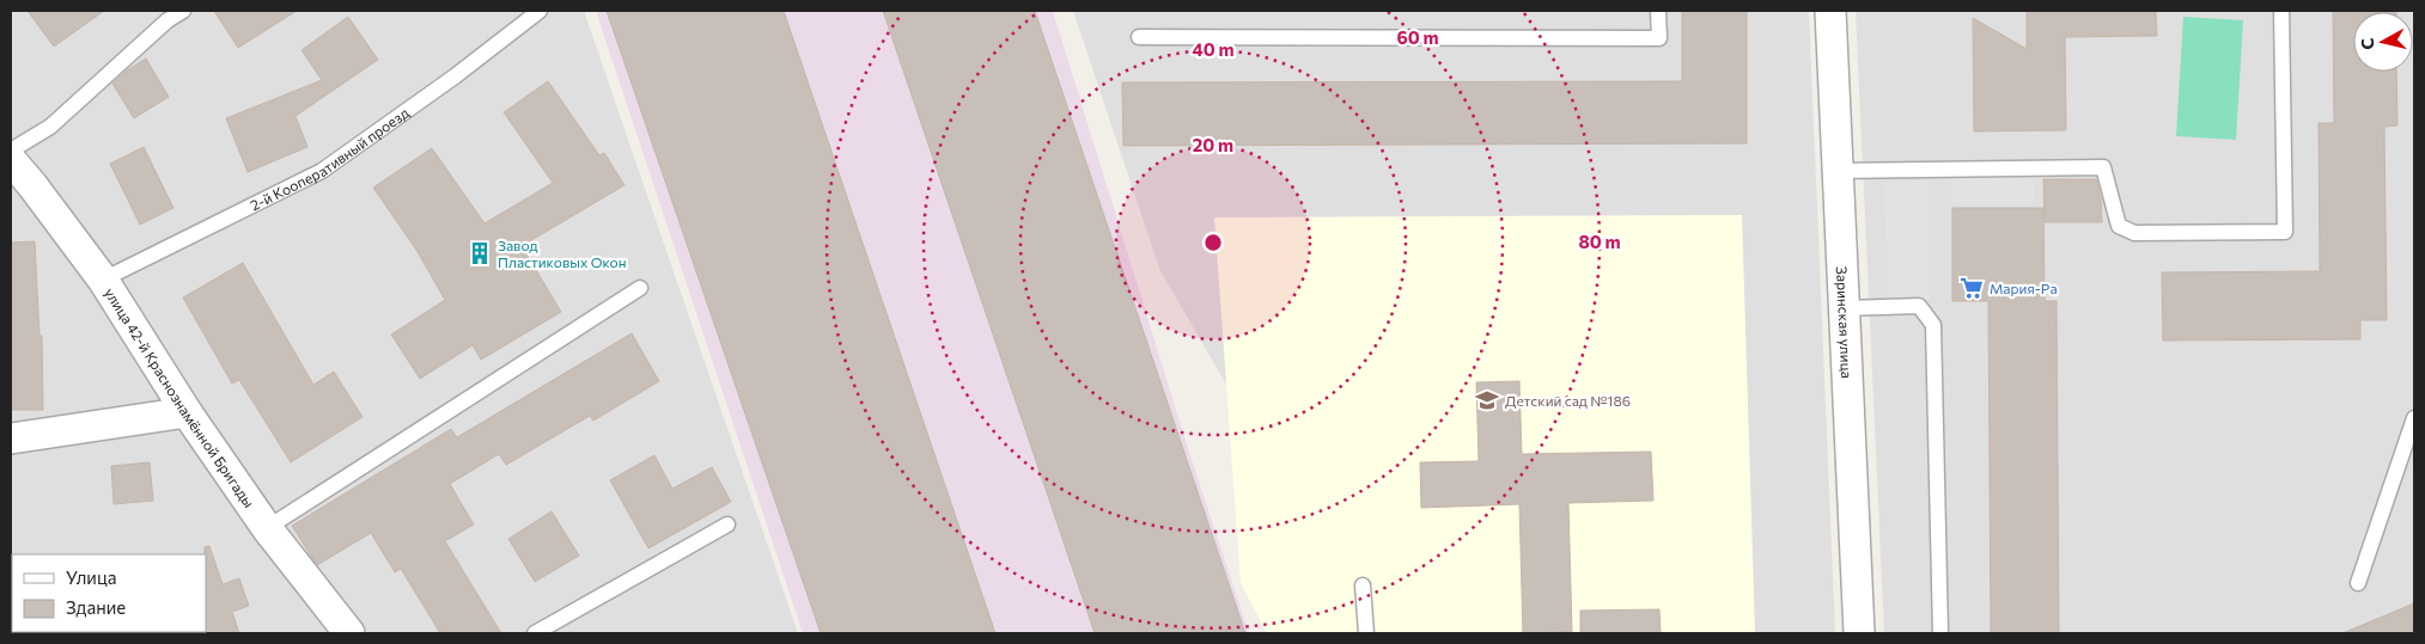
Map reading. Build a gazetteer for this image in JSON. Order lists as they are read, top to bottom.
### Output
{
  "streets": {
    "street": ["Заринская улица", "улица 42-й Краснознамённой Бригады"],
    "lane": ["2-й Кооперативный проезд"]
  },
  "crossings": [
    ["2-й Кооперативный проезд", "улица 42-й Краснознамённой Бригады"]
  ],
  "places": {
    "building": ["Завод Пластиковых Окон"],
    "supermarket": ["Мария-Ра"],
    "school or university": ["Детский сад №186"]
  },
  "legend": ["Улица", "Здание"],
  "north": "left",
  "rings": [
    "60 m",
    "40 m",
    "20 m",
    "80 m"
  ]
}
